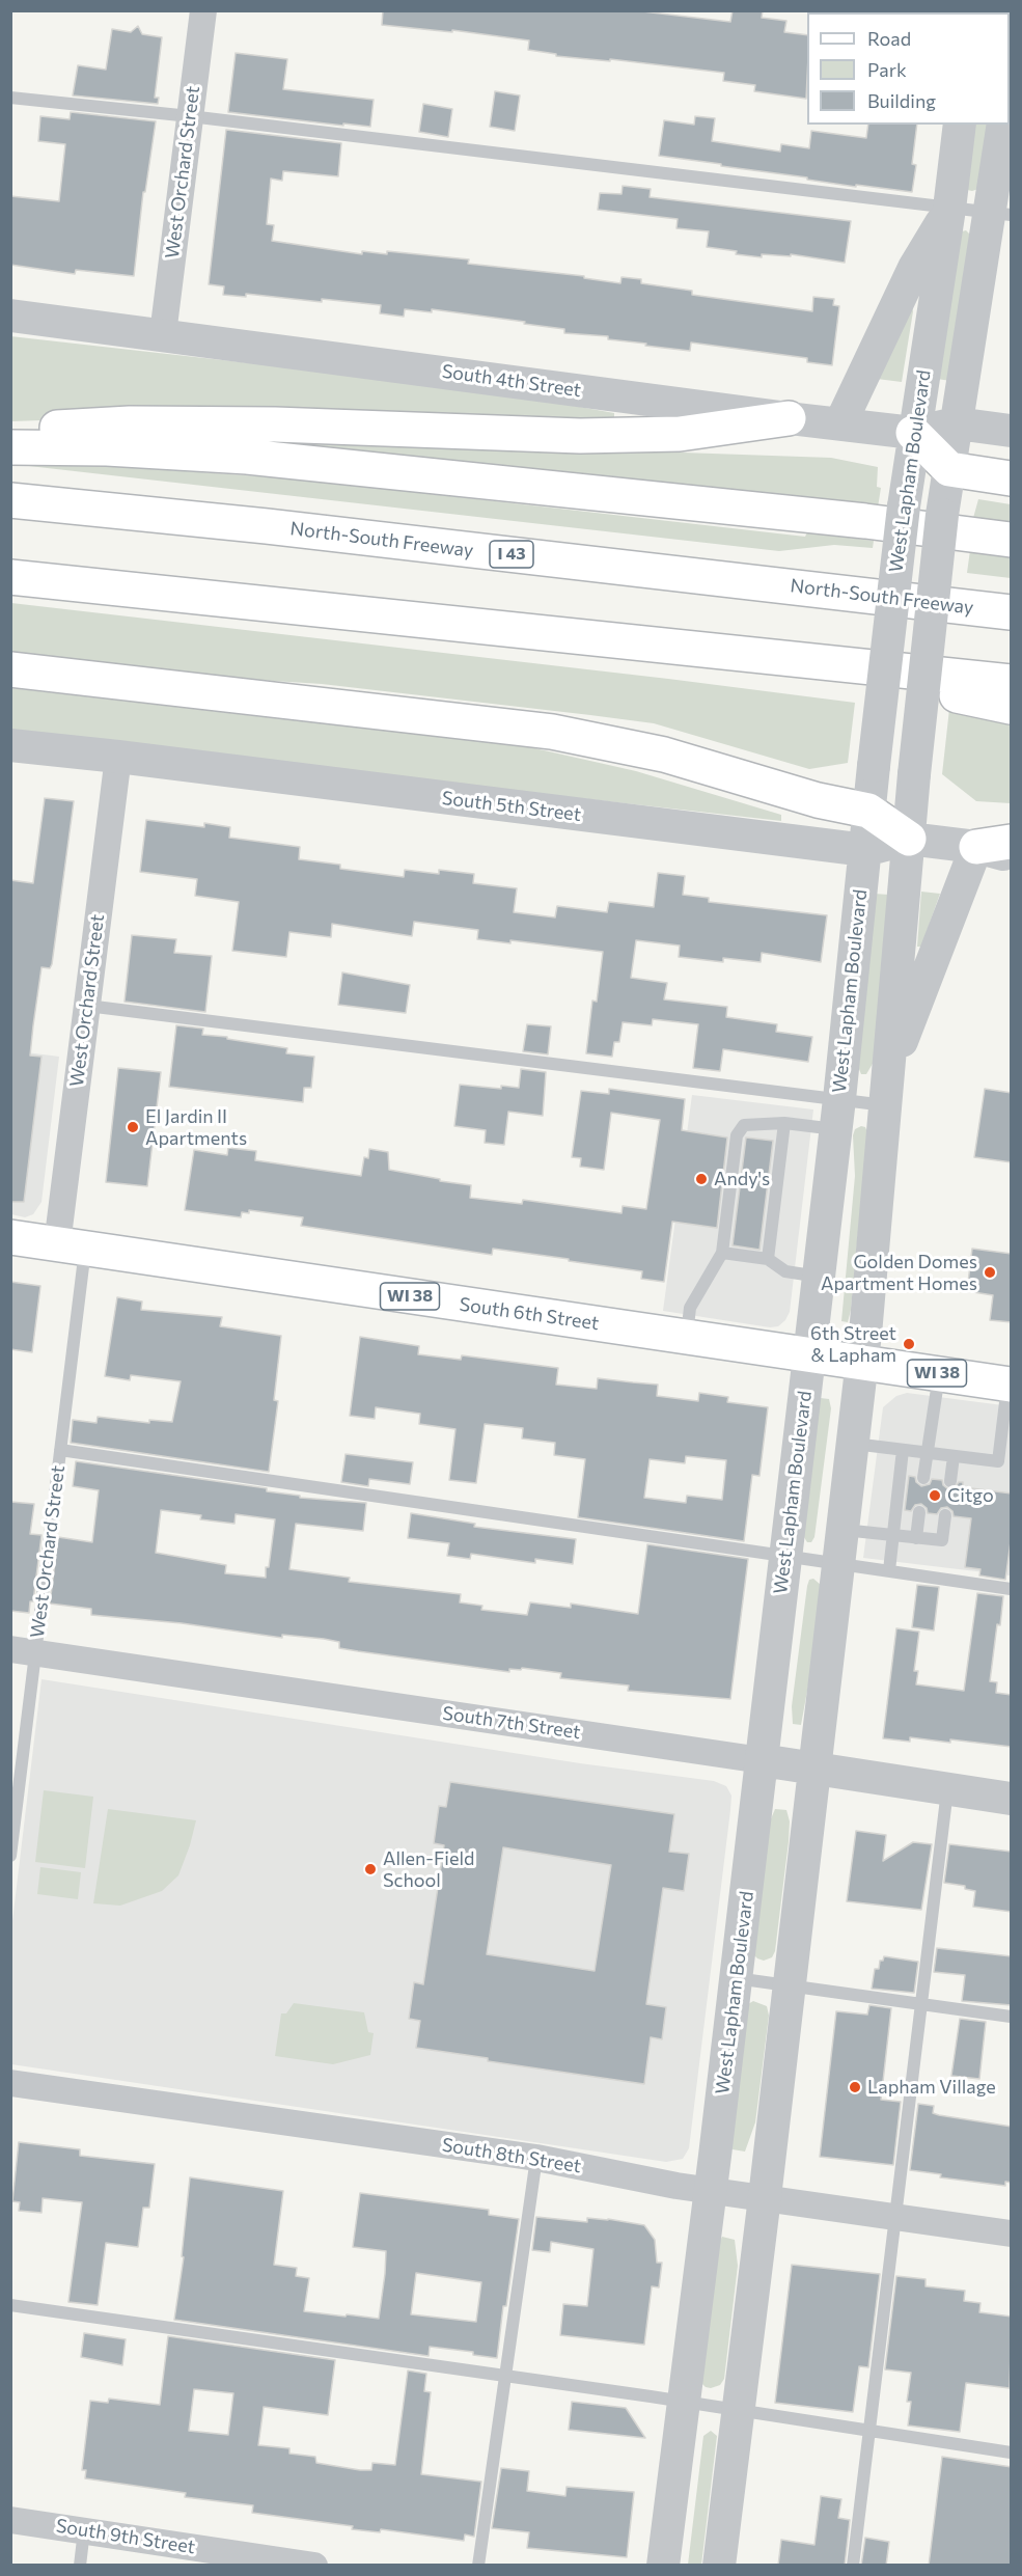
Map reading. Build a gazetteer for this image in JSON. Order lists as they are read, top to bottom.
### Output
{
  "streets": {
    "main road": [
      "North-South Freeway",
      "I 43",
      "WI 38",
      "South 6th Street"
    ],
    "street": [
      "West Orchard Street",
      "South 4th Street",
      "West Lapham Boulevard",
      "South 5th Street",
      "South 7th Street",
      "South 8th Street",
      "South 9th Street"
    ]
  },
  "crossings": [
    ["West Orchard Street", "South 4th Street"],
    ["West Orchard Street", "South 5th Street"],
    ["West Orchard Street", "South 6th Street"],
    ["West Orchard Street", "South 7th Street"],
    ["South 4th Street", "West Lapham Boulevard"],
    ["West Lapham Boulevard", "South 5th Street"],
    ["West Lapham Boulevard", "South 6th Street"],
    ["West Lapham Boulevard", "South 7th Street"],
    ["West Lapham Boulevard", "South 8th Street"]
  ],
  "places": [
    "El Jardin II Apartments",
    "Andy's",
    "Golden Domes Apartment Homes",
    "6th Street & Lapham",
    "Citgo",
    "Allen-Field School",
    "Lapham Village"
  ],
  "legend": ["Road", "Park", "Building"]
}
